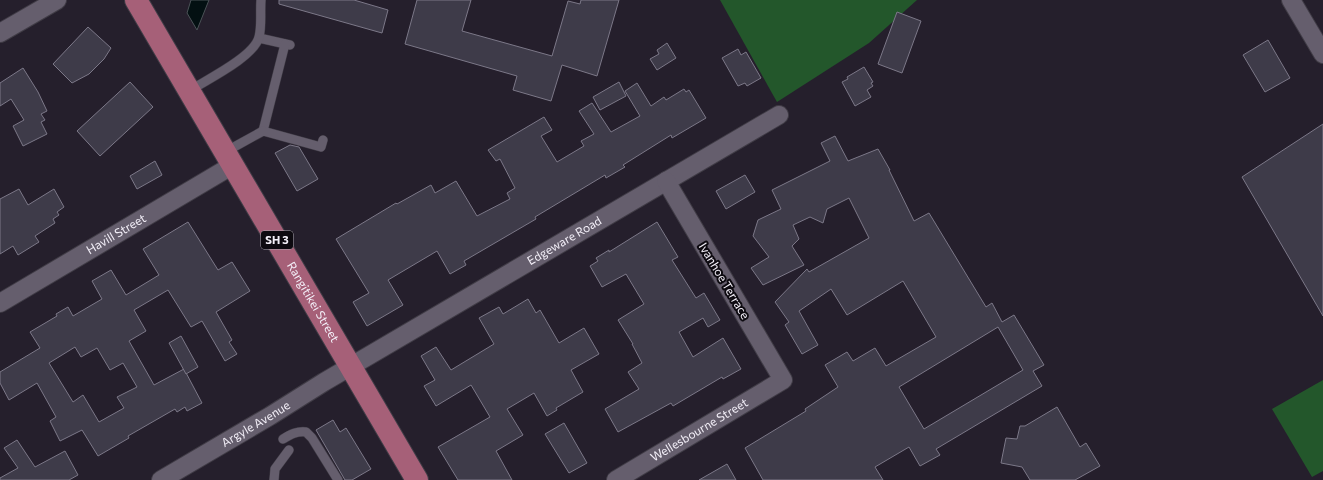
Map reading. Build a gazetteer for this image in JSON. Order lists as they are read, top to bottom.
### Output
{
  "streets": {
    "highway": ["SH 3", "Rangitikei Street"],
    "street": [
      "Havill Street",
      "Edgeware Road",
      "Ivanhoe Terrace",
      "Argyle Avenue",
      "Wellesbourne Street"
    ]
  },
  "crossings": [
    ["Havill Street", "Rangitikei Street"],
    ["Edgeware Road", "Ivanhoe Terrace"],
    ["Edgeware Road", "Rangitikei Street"],
    ["Edgeware Road", "Argyle Avenue"],
    ["Ivanhoe Terrace", "Wellesbourne Street"],
    ["Rangitikei Street", "Argyle Avenue"]
  ]
}
